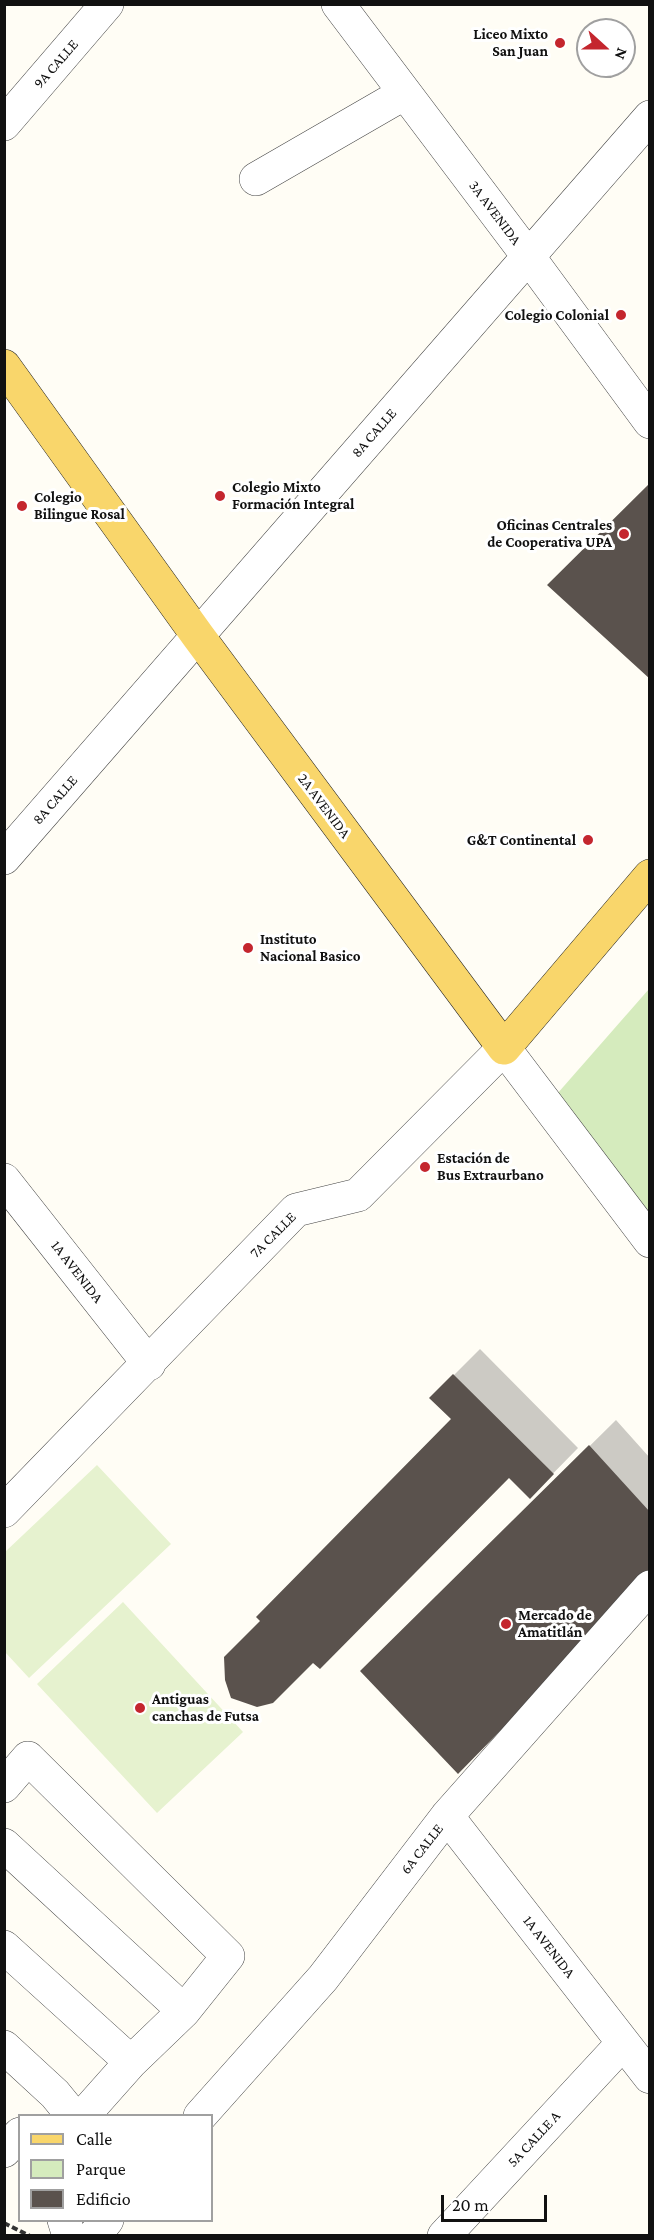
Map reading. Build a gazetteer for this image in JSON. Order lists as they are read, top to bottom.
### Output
{
  "streets": {
    "main road": ["2A AVENIDA", "7A CALLE"],
    "street": [
      "9A CALLE",
      "3A AVENIDA",
      "8A CALLE",
      "1A AVENIDA",
      "6A CALLE",
      "5A CALLE A"
    ]
  },
  "crossings": [
    ["3A AVENIDA", "8A CALLE"],
    ["8A CALLE", "2A AVENIDA"],
    ["2A AVENIDA", "7A CALLE"],
    ["7A CALLE", "1A AVENIDA"],
    ["1A AVENIDA", "6A CALLE"],
    ["1A AVENIDA", "5A CALLE A"]
  ],
  "places": [
    "Liceo Mixto San Juan",
    "Colegio Colonial",
    "Colegio Mixto Formación Integral",
    "Colegio Bilingue Rosal",
    "Oficinas Centrales de Cooperativa UPA",
    "G&T Continental",
    "Instituto Nacional Basico",
    "Estación de Bus Extraurbano",
    "Mercado de Amatitlán",
    "Antiguas canchas de Futsa"
  ],
  "legend": ["Calle", "Parque", "Edificio"],
  "scale_bar": "20 m",
  "north": "right"
}
